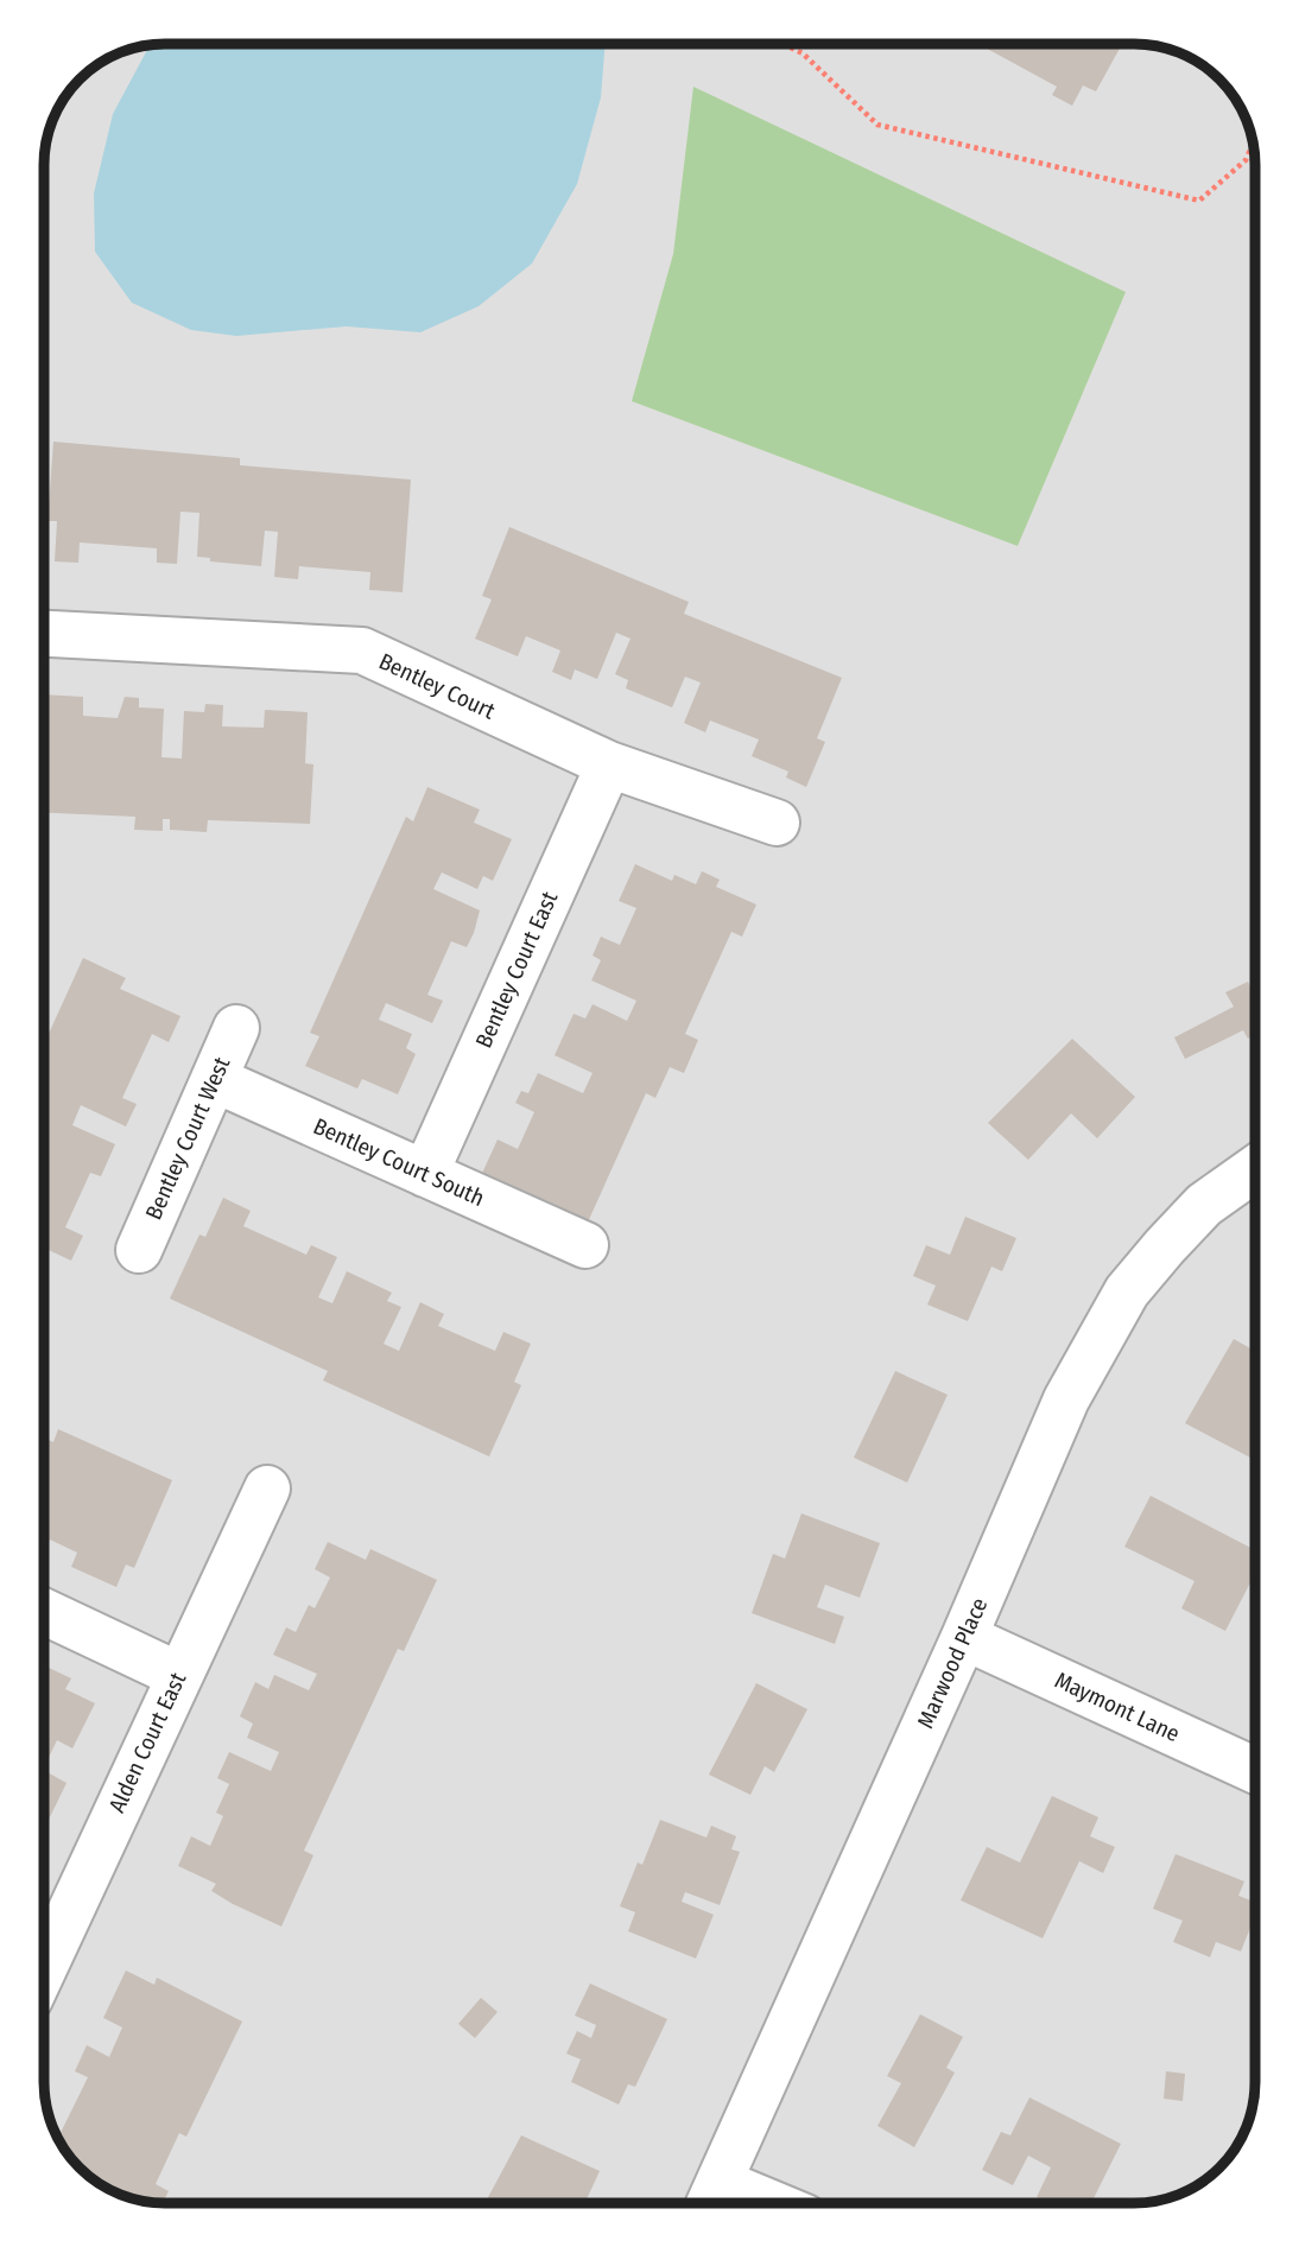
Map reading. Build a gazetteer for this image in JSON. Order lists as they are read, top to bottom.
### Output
{
  "streets": {
    "street": [
      "Bentley Court",
      "Bentley Court East",
      "Bentley Court West",
      "Bentley Court South",
      "Marwood Place",
      "Maymont Lane",
      "Alden Court East"
    ]
  },
  "crossings": [
    ["Bentley Court", "Bentley Court East"],
    ["Bentley Court East", "Bentley Court South"],
    ["Bentley Court West", "Bentley Court South"],
    ["Marwood Place", "Maymont Lane"]
  ]
}
